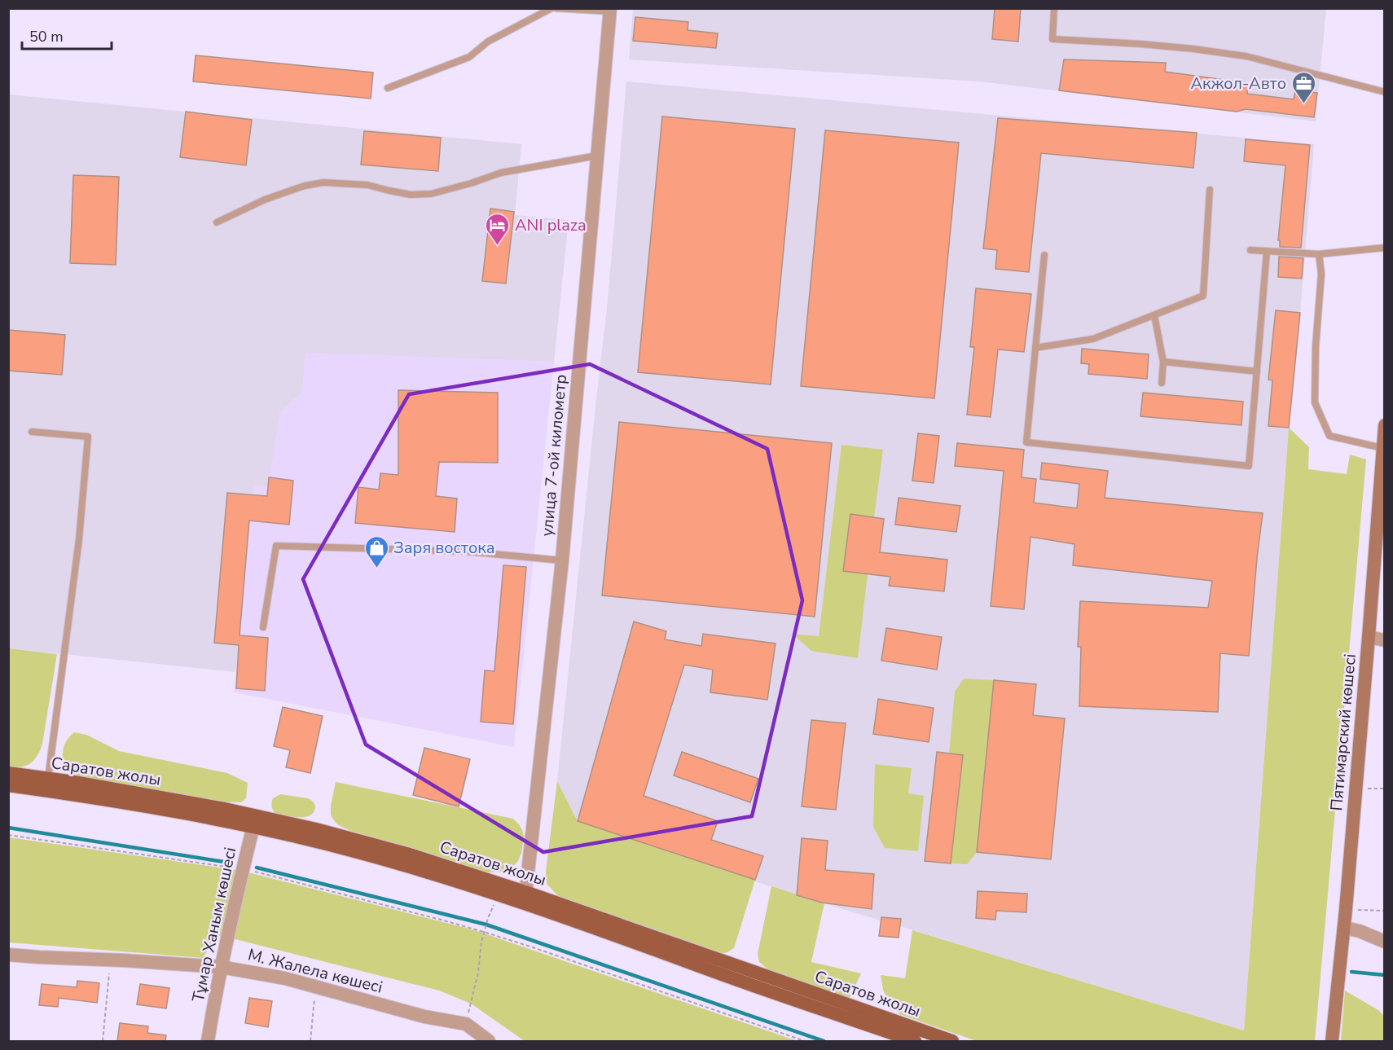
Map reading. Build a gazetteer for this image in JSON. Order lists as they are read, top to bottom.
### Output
{
  "streets": {
    "main road": ["Пятимарский көшесі", "Саратов жолы"],
    "street": ["улица 7-ой километр", "Тұмар Ханым көшесі", "М. Жалела көшесі"]
  },
  "crossings": [
    ["улица 7-ой километр", "Саратов жолы"],
    ["Саратов жолы", "Тұмар Ханым көшесі"],
    ["Тұмар Ханым көшесі", "М. Жалела көшесі"]
  ],
  "places": {
    "office": ["Акжол-Авто"],
    "hotel": ["ANI plaza"],
    "shop": ["Заря востока"]
  },
  "scale_bar": "50 m"
}
